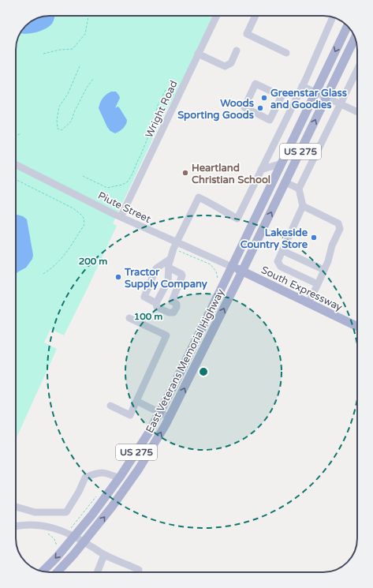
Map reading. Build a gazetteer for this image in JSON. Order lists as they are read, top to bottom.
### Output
{
  "streets": {
    "main road": ["US 275", "South Expressway", "East Veterans Memorial Highway"],
    "street": ["Wright Road", "Piute Street"]
  },
  "crossings": [
    ["Wright Road", "Piute Street"],
    ["US 275", "Piute Street"],
    ["US 275", "South Expressway"],
    ["US 275", "East Veterans Memorial Highway"],
    ["Piute Street", "South Expressway"],
    ["Piute Street", "East Veterans Memorial Highway"],
    ["South Expressway", "East Veterans Memorial Highway"]
  ],
  "places": [
    "Greenstar Glass and Goodies",
    "Woods Sporting Goods",
    "Heartland Christian School",
    "Lakeside Country Store",
    "Tractor Supply Company"
  ],
  "rings": ["200 m", "100 m"]
}
